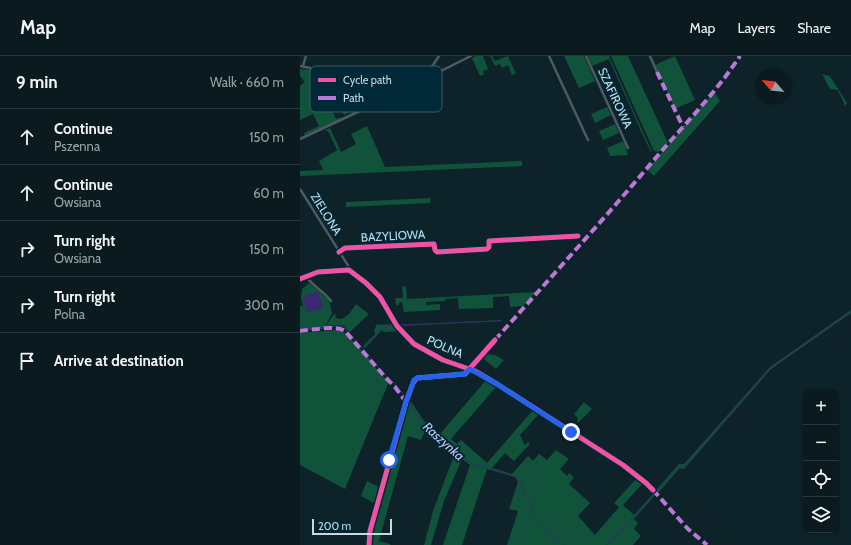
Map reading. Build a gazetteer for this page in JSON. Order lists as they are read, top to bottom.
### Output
{
  "streets": {
    "street": [
      "SZAFIROWA",
      "ZIELONA",
      "BAZYLIOWA",
      "POLNA"
    ]
  },
  "crossings": [
    ["ZIELONA", "BAZYLIOWA"],
    ["ZIELONA", "POLNA"]
  ],
  "water": ["Raszynka"],
  "legend": ["Cycle path", "Path"],
  "scale_bar": "200 m",
  "north": "top left",
  "page": {
    "header": "Map",
    "nav": ["Map", "Layers", "Share"],
    "heading": ["9 min", "Walk · 660 m"],
    "list": [
      ["Continue", "Pszenna", "150 m"],
      ["Continue", "Owsiana", "60 m"],
      ["Turn right", "Owsiana", "150 m"],
      ["Turn right", "Polna", "300 m"],
      "Arrive at destination"
    ],
    "map_buttons": ["+", "−"],
    "scale": "200 m"
  }
}
